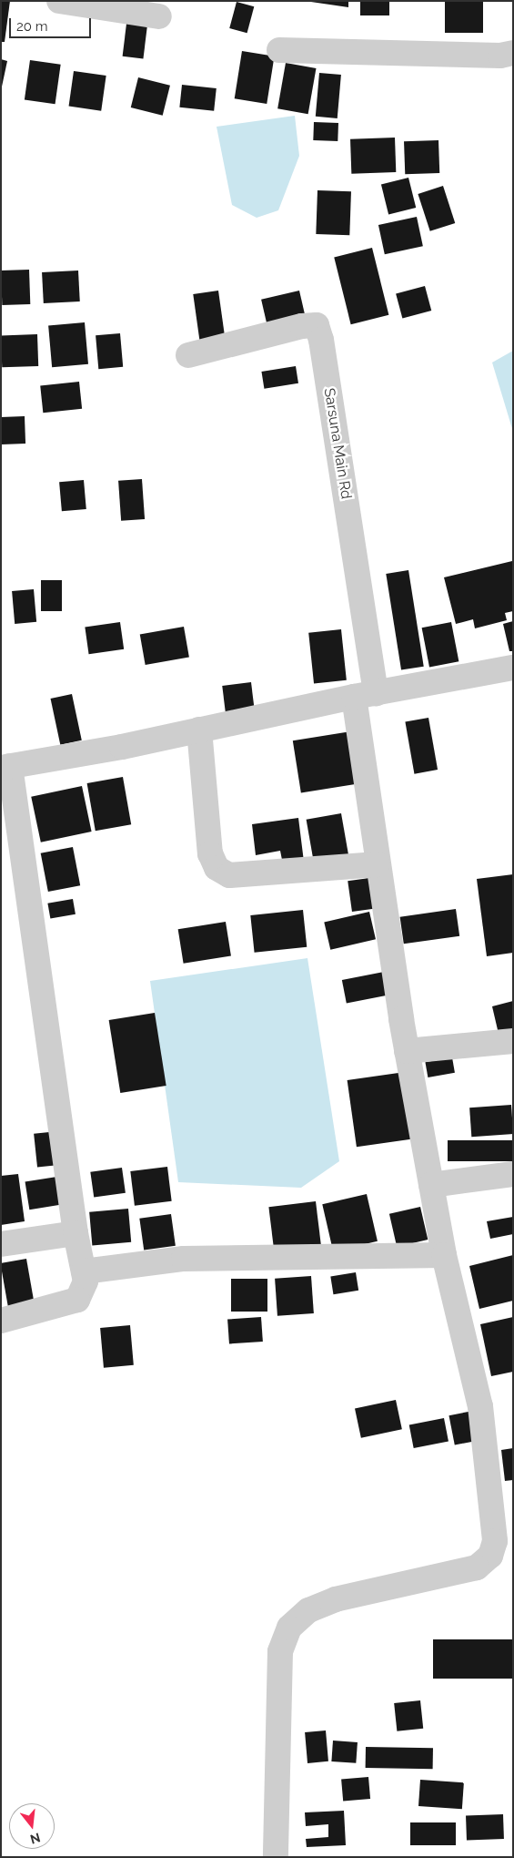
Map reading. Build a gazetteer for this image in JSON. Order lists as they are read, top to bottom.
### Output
{
  "streets": {
    "street": ["Sarsuna Main Rd"]
  },
  "scale_bar": "20 m",
  "north": "bottom"
}
